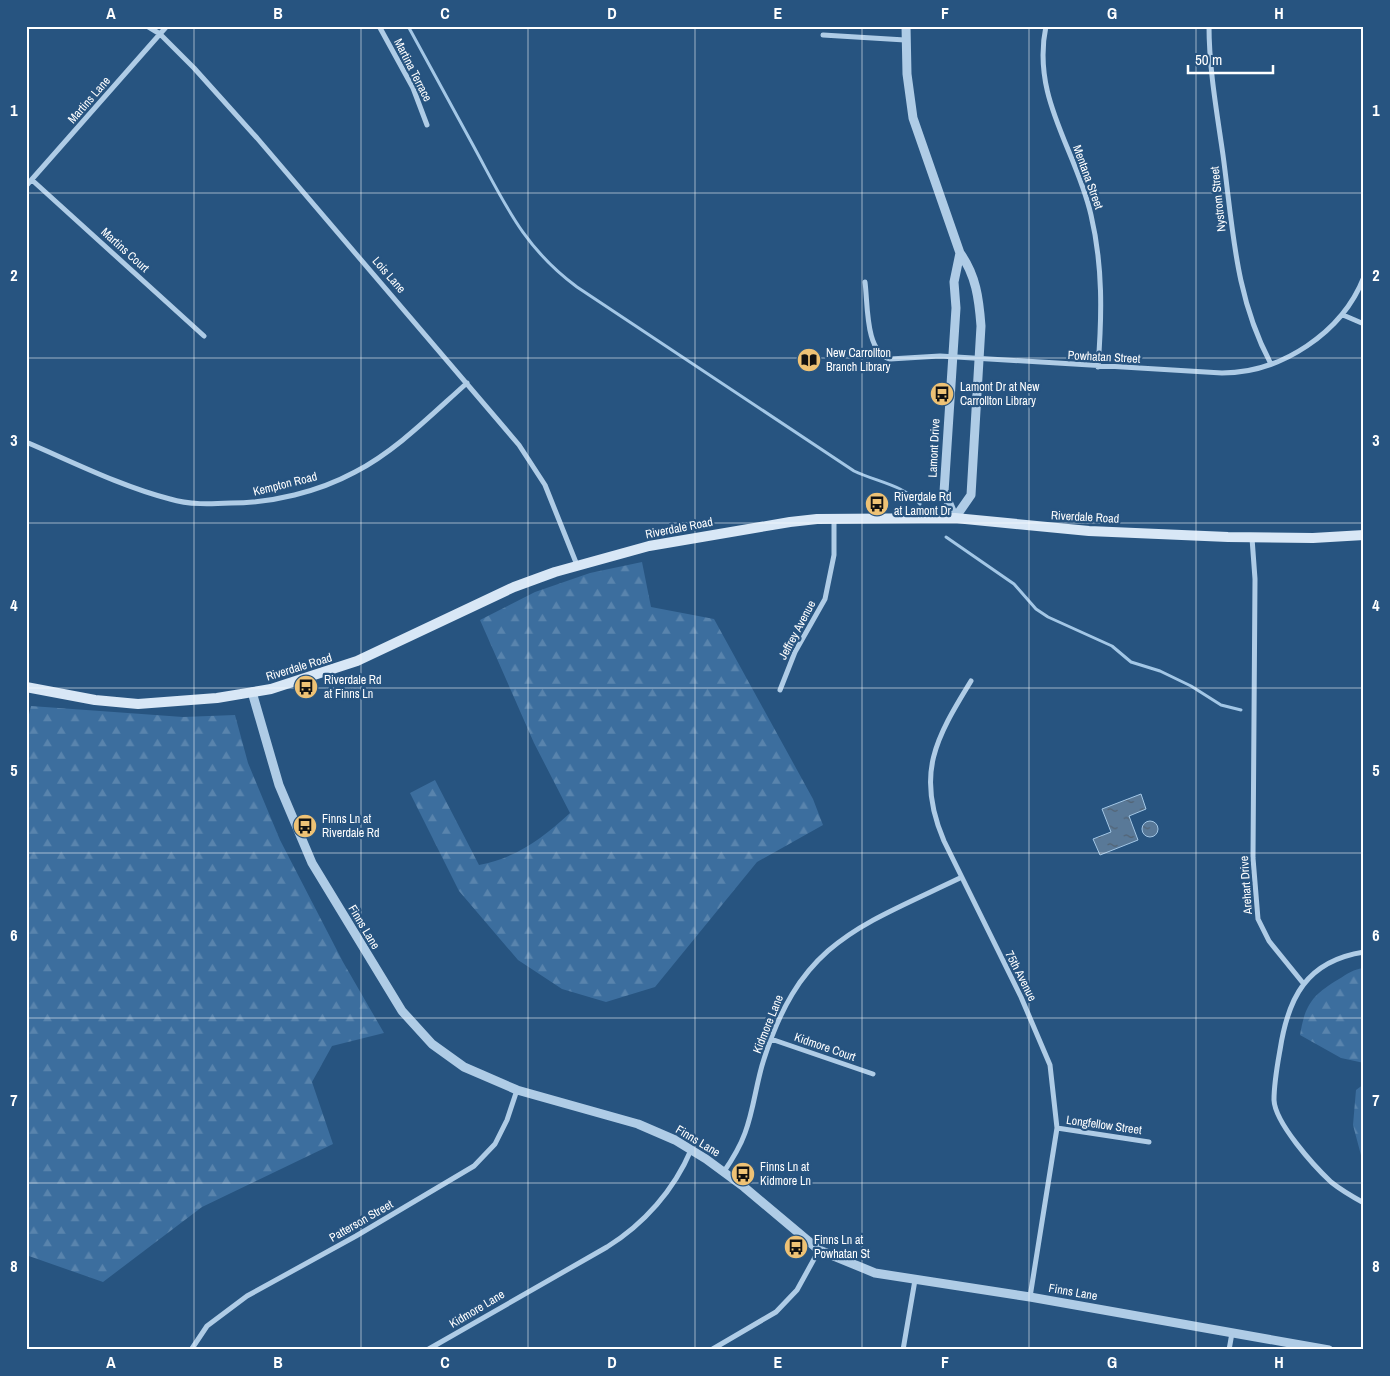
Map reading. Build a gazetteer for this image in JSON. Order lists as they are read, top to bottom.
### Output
{
  "streets": {
    "main road": ["Riverdale Road"],
    "street": [
      "Martina Terrace",
      "Martins Lane",
      "Mentana Street",
      "Nystrom Street",
      "Martins Court",
      "Lois Lane",
      "Powhatan Street",
      "Lamont Drive",
      "Kempton Road",
      "Jeffrey Avenue",
      "Arehart Drive",
      "Finns Lane",
      "75th Avenue",
      "Kidmore Lane",
      "Kidmore Court",
      "Longfellow Street",
      "Patterson Street"
    ]
  },
  "crossings": [
    ["Martins Lane", "Martins Court"],
    ["Martins Lane", "Lois Lane"],
    ["Mentana Street", "Powhatan Street"],
    ["Nystrom Street", "Powhatan Street"],
    ["Lois Lane", "Kempton Road"],
    ["Lois Lane", "Riverdale Road"],
    ["Powhatan Street", "Lamont Drive"],
    ["Lamont Drive", "Riverdale Road"],
    ["Riverdale Road", "Jeffrey Avenue"],
    ["Riverdale Road", "Arehart Drive"],
    ["Riverdale Road", "Finns Lane"],
    ["Finns Lane", "75th Avenue"],
    ["Finns Lane", "Kidmore Lane"],
    ["Finns Lane", "Patterson Street"],
    ["75th Avenue", "Kidmore Lane"],
    ["75th Avenue", "Longfellow Street"],
    ["Kidmore Lane", "Kidmore Court"]
  ],
  "places": {
    "library": ["New Carrollton Branch Library"],
    "bus stop": [
      "Lamont Dr at New Carrollton Library",
      "Riverdale Rd at Lamont Dr",
      "Riverdale Rd at Finns Ln",
      "Finns Ln at Riverdale Rd",
      "Finns Ln at Kidmore Ln",
      "Finns Ln at Powhatan St"
    ]
  },
  "scale_bar": "50 m",
  "grid": {
    "columns": [
      "A",
      "B",
      "C",
      "D",
      "E",
      "F",
      "G",
      "H"
    ],
    "rows": [
      "1",
      "2",
      "3",
      "4",
      "5",
      "6",
      "7",
      "8"
    ]
  }
}
